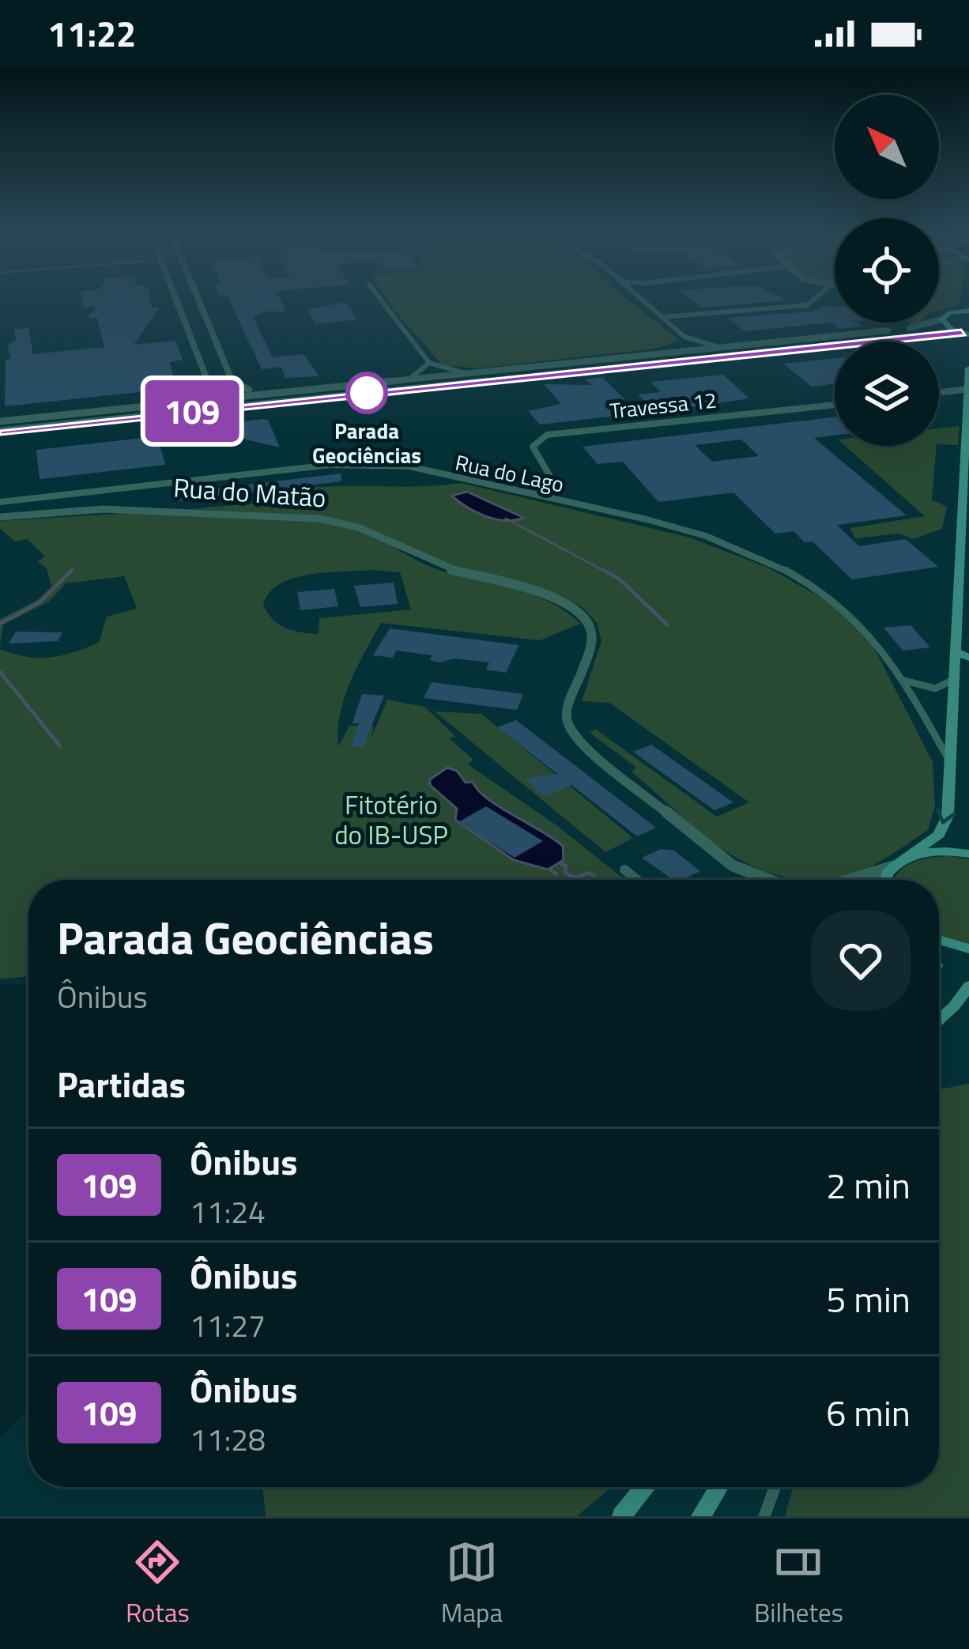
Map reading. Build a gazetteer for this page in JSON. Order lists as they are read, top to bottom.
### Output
{
  "streets": {
    "street": ["Travessa 12", "Rua do Lago", "Rua do Matão"]
  },
  "crossings": [
    ["Travessa 12", "Rua do Lago"]
  ],
  "parks": ["Fitotério do IB-USP"],
  "places": ["Parada Geociências"],
  "lines": ["bus line 109"],
  "north": "top left",
  "page": {
    "status": "11:22",
    "on_map": "109",
    "heading": [
      ["Parada Geociências", "Ônibus"],
      "Partidas"
    ],
    "list": [
      {
        "mark": "109",
        "name": "Ônibus",
        "note": "11:24",
        "value": "2 min"
      },
      {
        "mark": "109",
        "name": "Ônibus",
        "note": "11:27",
        "value": "5 min"
      },
      {
        "mark": "109",
        "name": "Ônibus",
        "note": "11:28",
        "value": "6 min"
      }
    ],
    "tabs": ["Rotas", "Mapa", "Bilhetes"]
  }
}
